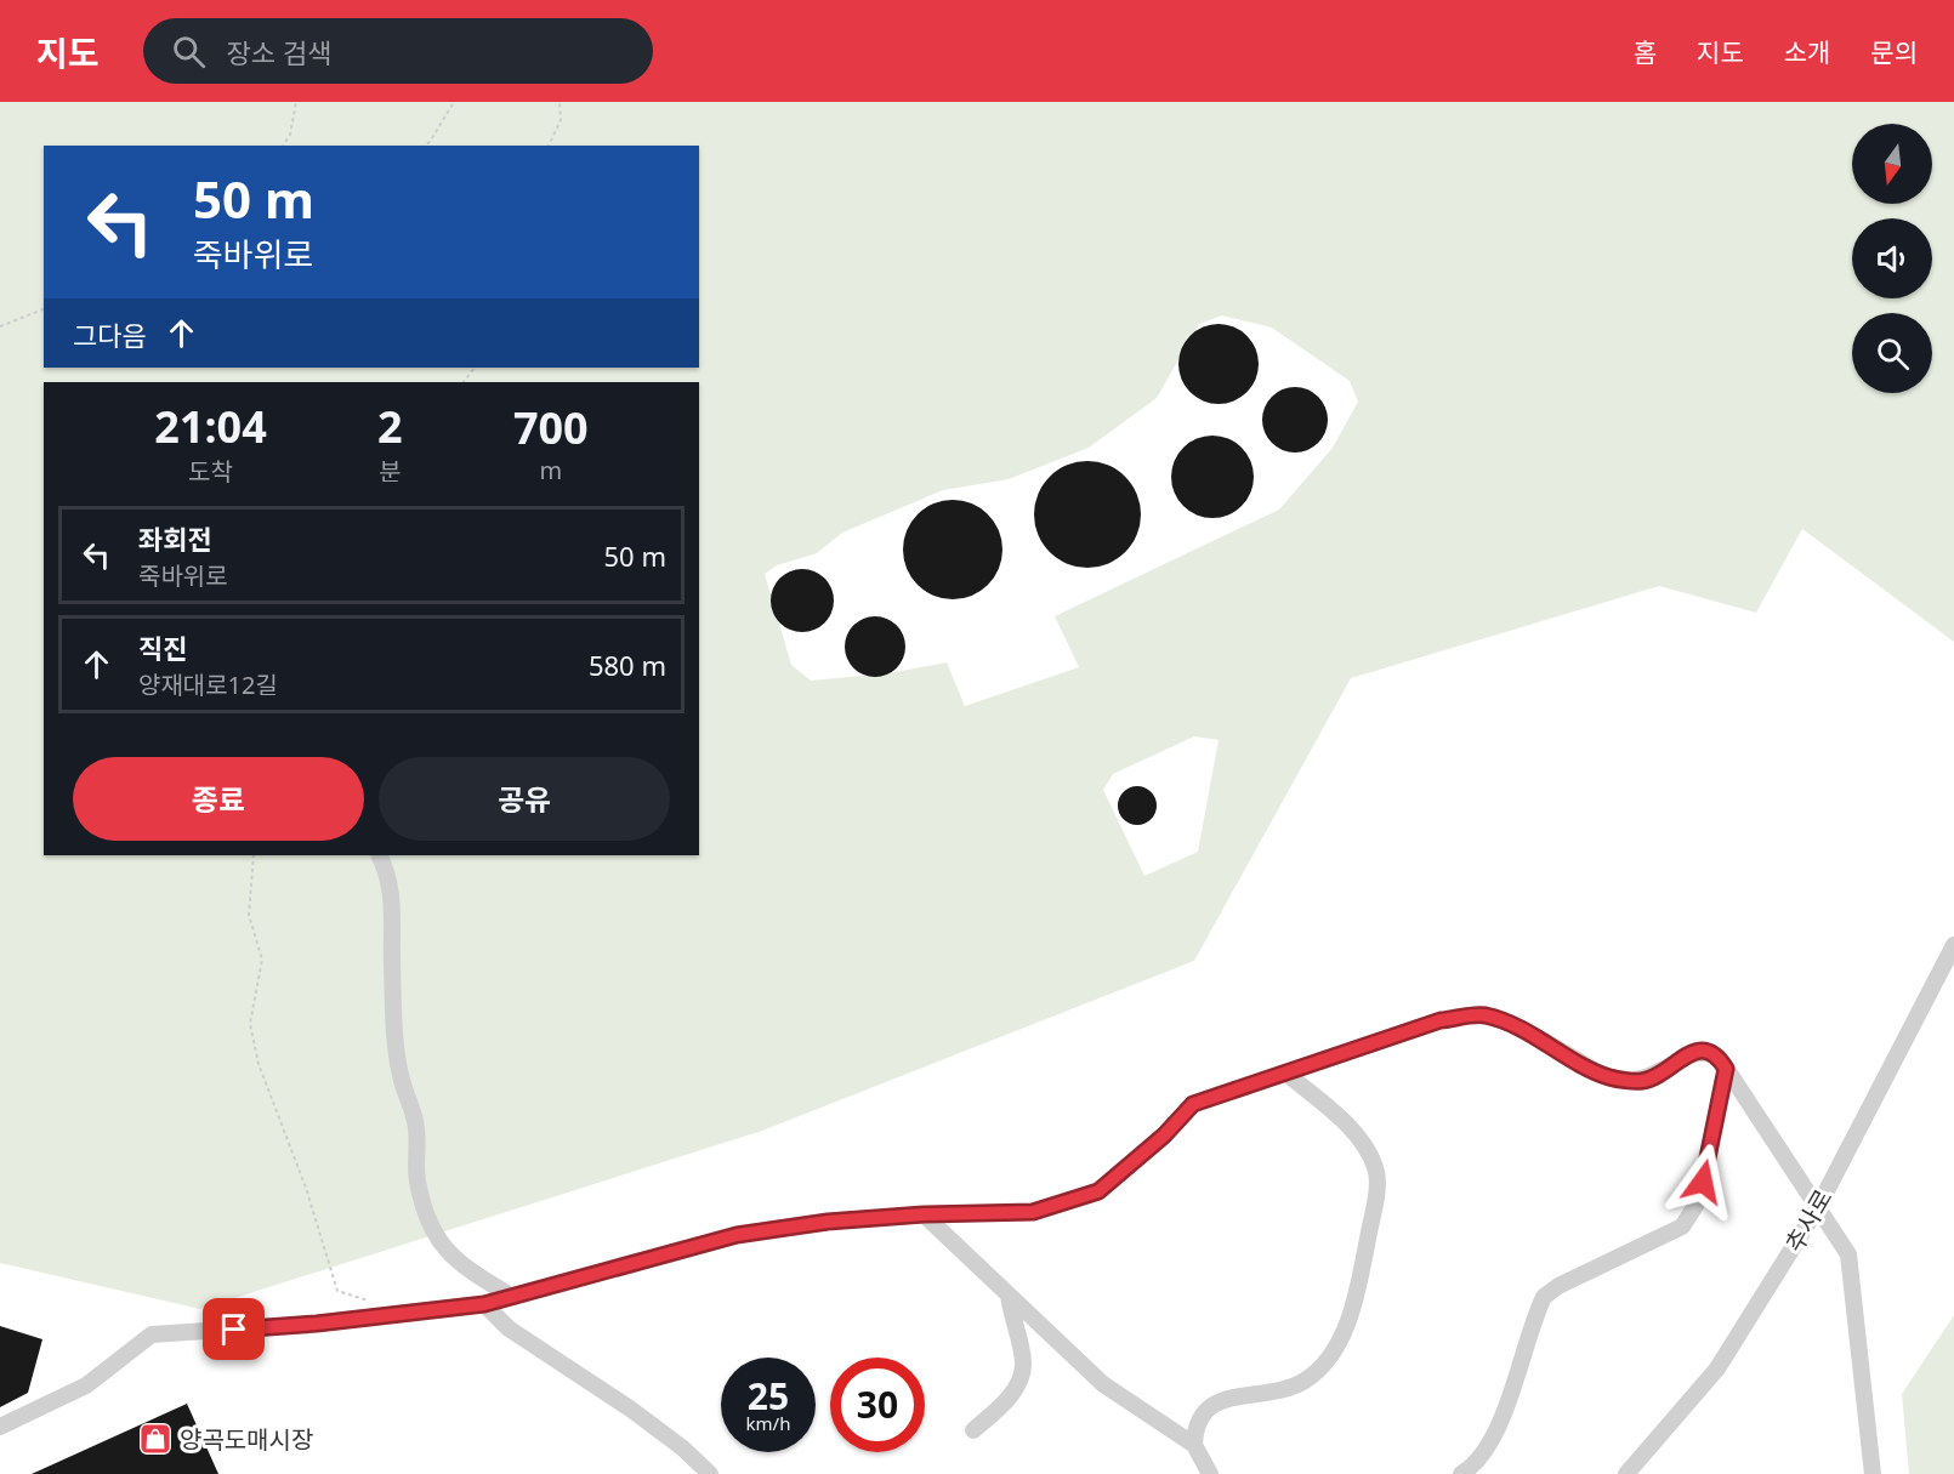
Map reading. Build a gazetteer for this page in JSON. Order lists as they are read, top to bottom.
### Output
{
  "streets": {
    "street": ["추사로"]
  },
  "places": {
    "shop": ["양곡도매시장"]
  },
  "north": "bottom",
  "page": {
    "header": "지도",
    "search": "장소 검색",
    "nav": [
      "홈",
      "지도",
      "소개",
      "문의"
    ],
    "turn": ["50 m", "죽바위로"],
    "then": "그다음",
    "eta": [
      "21:04",
      "도착",
      "2",
      "분",
      "700",
      "m"
    ],
    "list": [
      {
        "name": "좌회전",
        "note": "죽바위로",
        "value": "50 m"
      },
      {
        "name": "직진",
        "note": "양재대로12길",
        "value": "580 m"
      }
    ],
    "buttons": ["종료", "공유"],
    "speed": "25 km/h",
    "limit": "30"
  }
}
